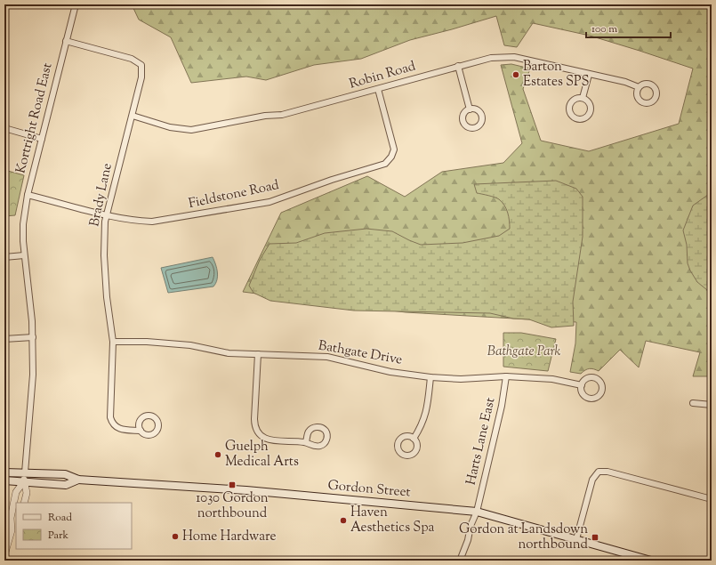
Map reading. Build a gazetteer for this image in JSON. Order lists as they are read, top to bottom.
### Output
{
  "streets": {
    "main road": ["Gordon Street"],
    "street": [
      "Robin Road",
      "Kortright Road East",
      "Brady Lane",
      "Fieldstone Road",
      "Bathgate Drive",
      "Harts Lane East"
    ]
  },
  "crossings": [
    ["Robin Road", "Brady Lane"],
    ["Robin Road", "Fieldstone Road"],
    ["Kortright Road East", "Brady Lane"],
    ["Kortright Road East", "Fieldstone Road"],
    ["Kortright Road East", "Gordon Street"],
    ["Brady Lane", "Fieldstone Road"],
    ["Brady Lane", "Bathgate Drive"],
    ["Bathgate Drive", "Harts Lane East"],
    ["Harts Lane East", "Gordon Street"]
  ],
  "parks": ["Bathgate Park"],
  "places": {
    "other": [
      "Barton Estates SPS",
      "Guelph Medical Arts",
      "Haven Aesthetics Spa",
      "Home Hardware"
    ],
    "transit": ["1030 Gordon northbound", "Gordon at Landsdown northbound"]
  },
  "legend": ["Road", "Park"],
  "scale_bar": "100 m"
}
